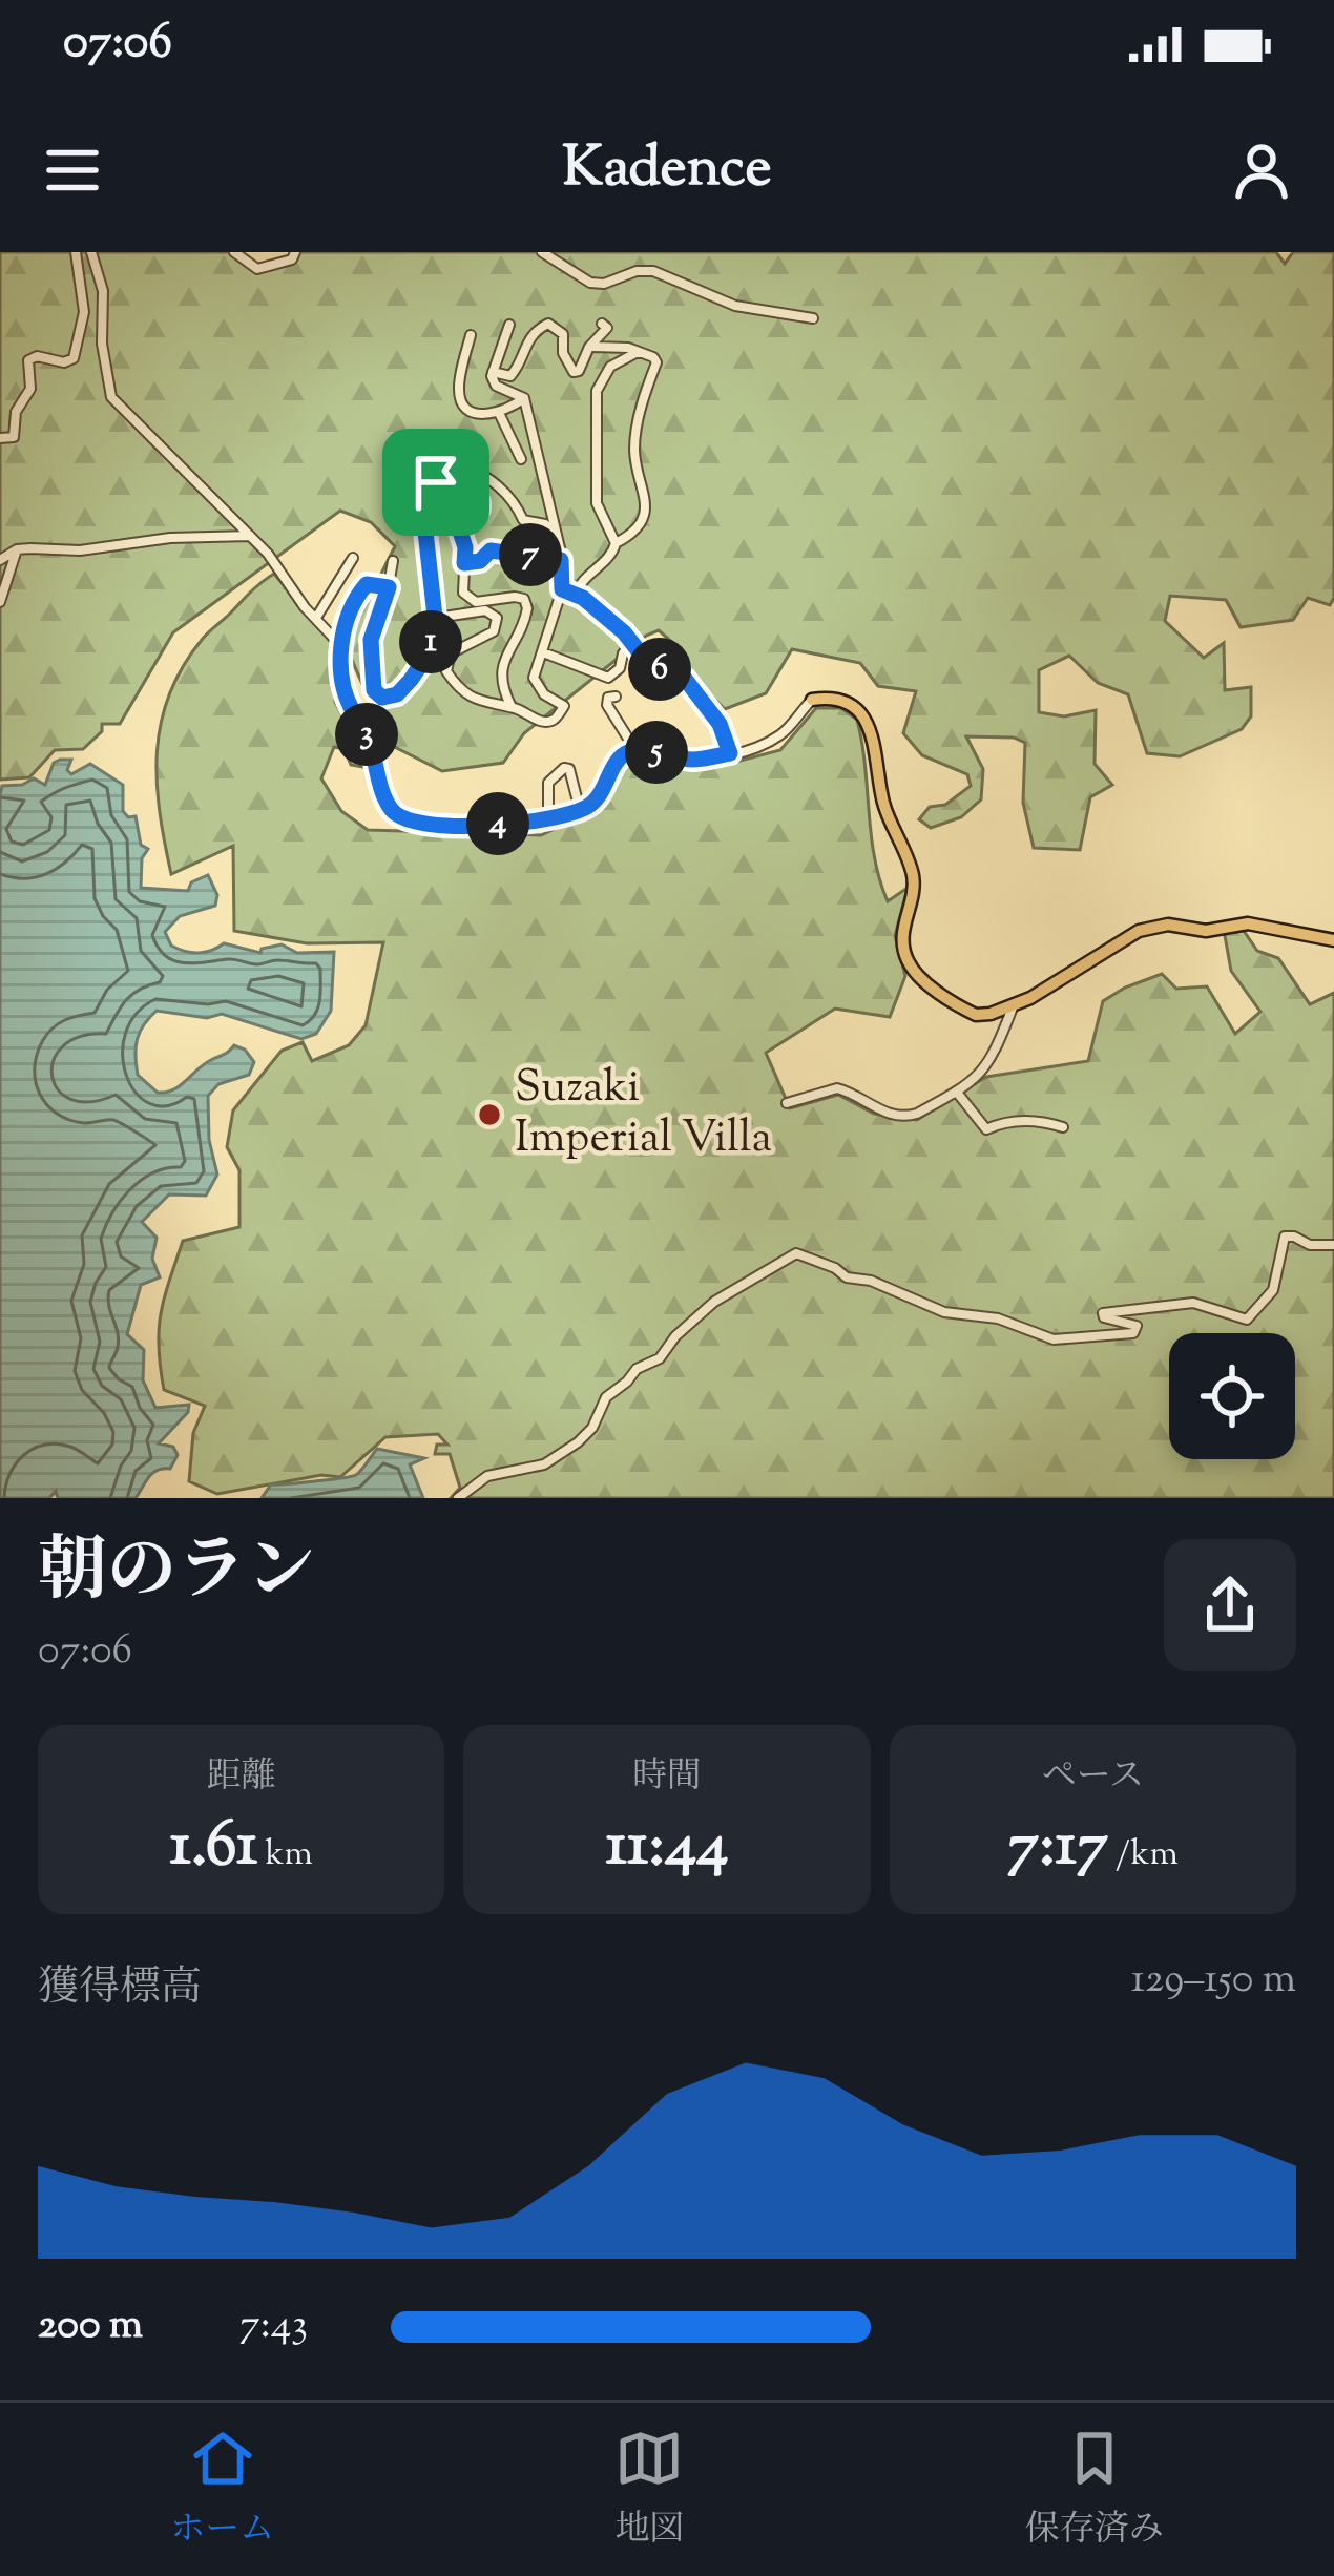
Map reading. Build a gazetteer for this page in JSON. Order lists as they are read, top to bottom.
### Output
{
  "places": ["Suzaki Imperial Villa"],
  "page": {
    "status": "07:06",
    "header": "Kadence",
    "pins": [
      "7",
      "1",
      "6",
      "3",
      "5",
      "4"
    ],
    "heading": ["朝のラン", "07:06"],
    "stats": [
      ["距離", "1.61 km"],
      ["時間", "11:44"],
      ["ペース", "7:17 /km"]
    ],
    "chart": ["獲得標高", "129–150 m"],
    "list": [
      {
        "name": "200 m",
        "note": "7:43"
      }
    ],
    "tabs": ["ホーム", "地図", "保存済み"]
  }
}
